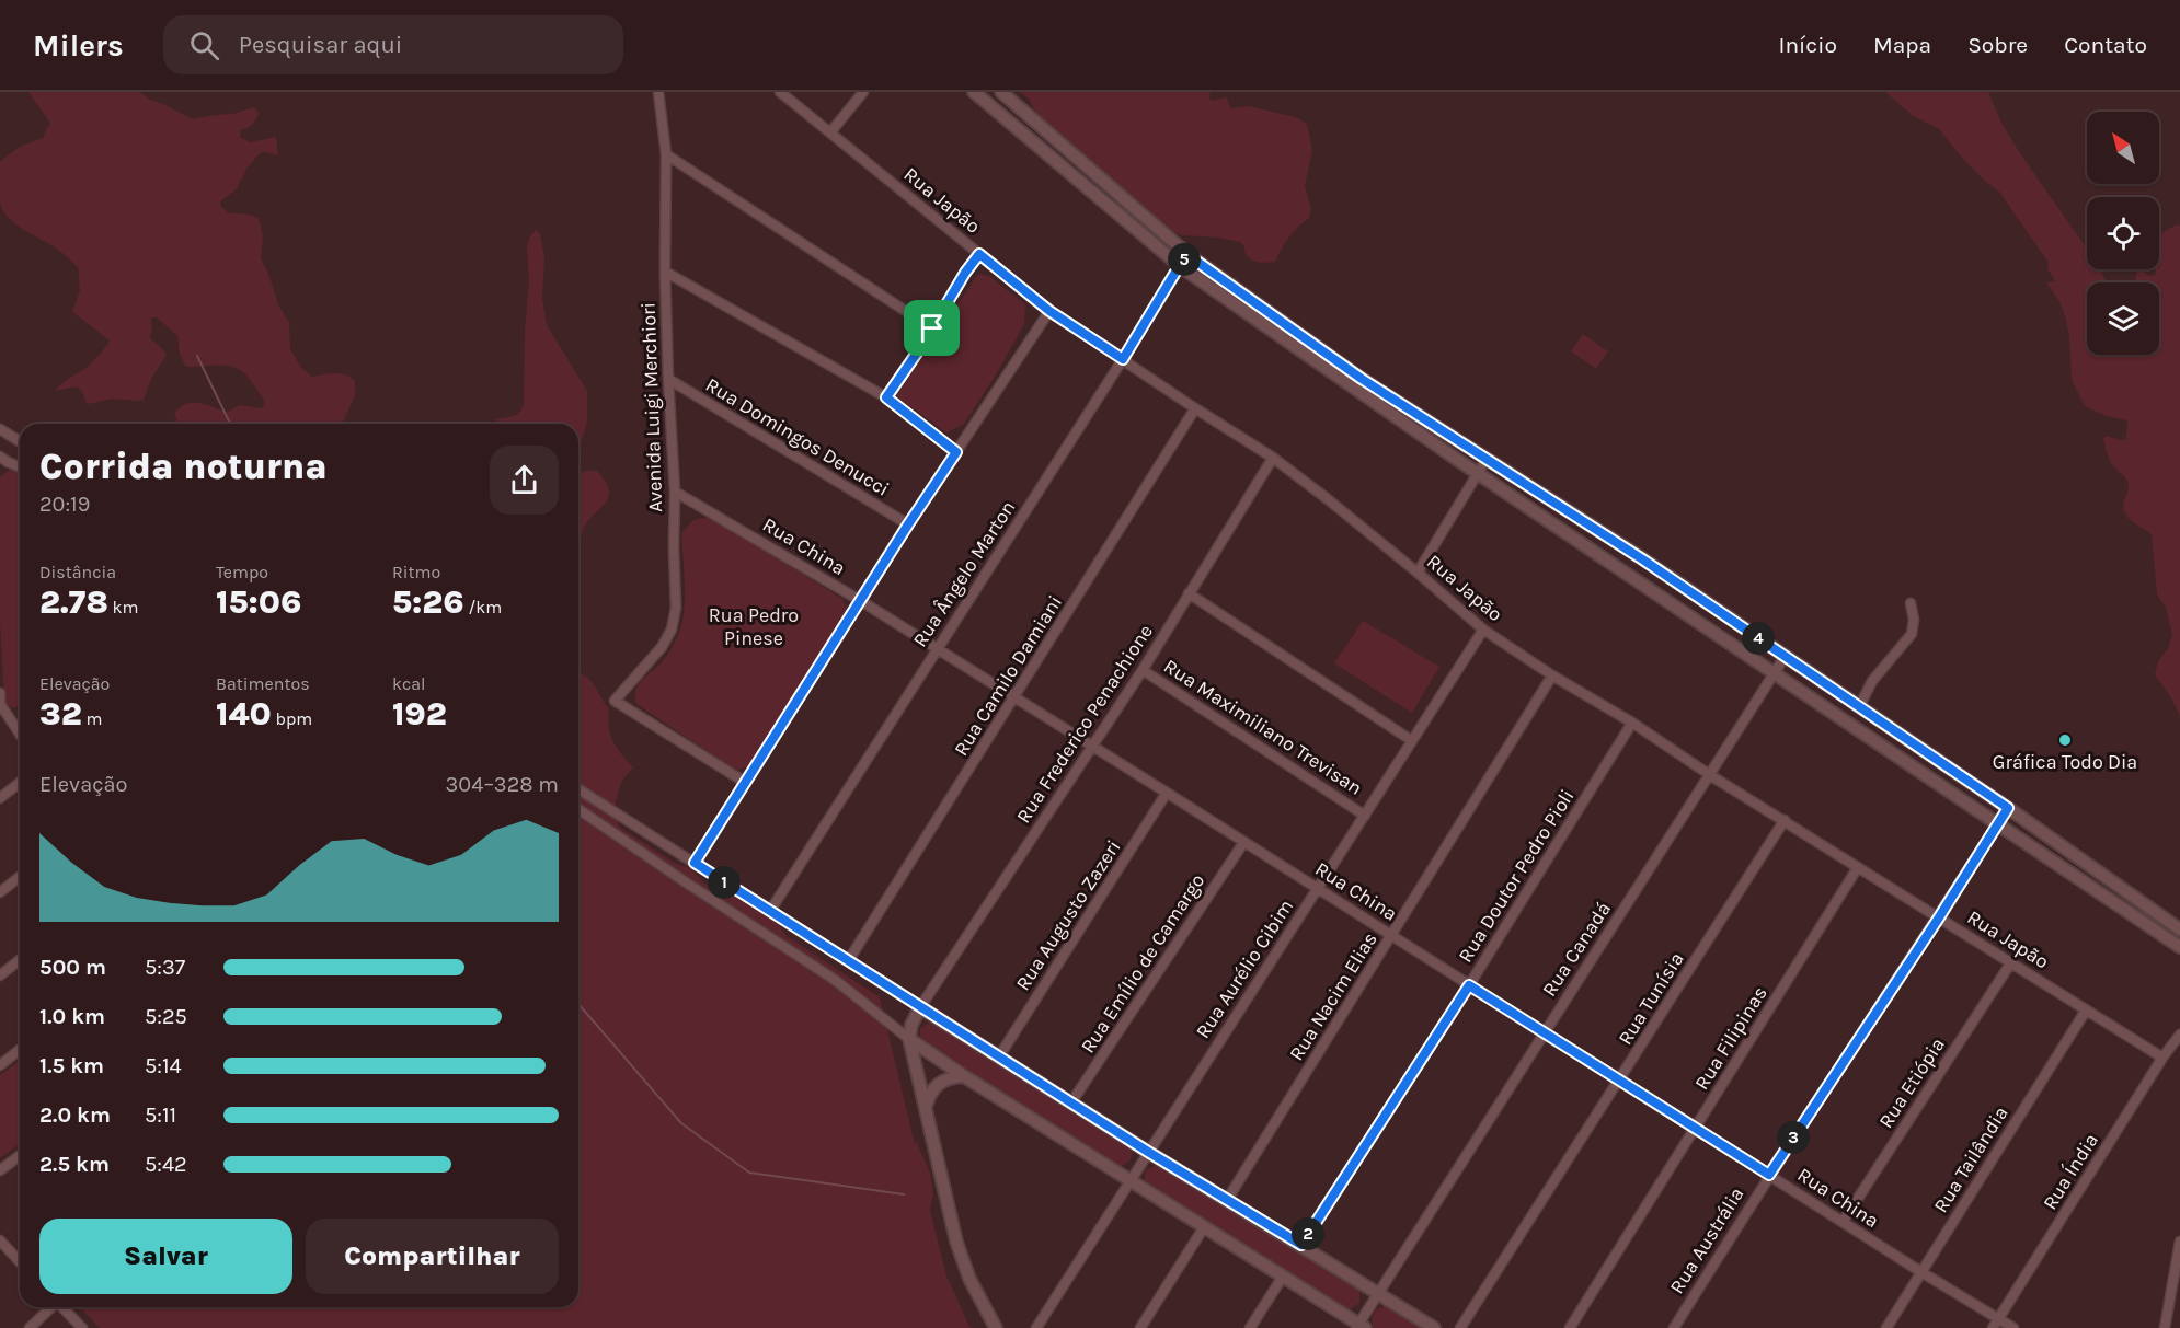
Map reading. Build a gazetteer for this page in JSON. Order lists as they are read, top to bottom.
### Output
{
  "streets": {
    "street": [
      "Rua Japão",
      "Avenida Luigi Merchiori",
      "Rua Domingos Denucci",
      "Rua China",
      "Rua Ângelo Marton",
      "Rua Camilo Damiani",
      "Rua Frederico Penachione",
      "Rua Maximiliano Trevisan",
      "Rua Doutor Pedro Pioli",
      "Rua Augusto Zazeri",
      "Rua Canadá",
      "Rua Emílio de Camargo",
      "Rua Aurélio Cibim",
      "Rua Nacim Elias",
      "Rua Tunísia",
      "Rua Filipinas",
      "Rua Etiópia",
      "Rua Tailândia",
      "Rua Índia",
      "Rua Austrália"
    ]
  },
  "crossings": [
    ["Rua Japão", "Rua Ângelo Marton"],
    ["Rua Japão", "Rua Camilo Damiani"],
    ["Rua Japão", "Rua Frederico Penachione"],
    ["Rua Japão", "Rua Doutor Pedro Pioli"],
    ["Rua Japão", "Rua Canadá"],
    ["Rua Japão", "Rua Aurélio Cibim"],
    ["Rua Japão", "Rua Nacim Elias"],
    ["Rua Japão", "Rua Tunísia"],
    ["Rua Japão", "Rua Filipinas"],
    ["Rua Japão", "Rua Etiópia"],
    ["Rua Japão", "Rua Tailândia"],
    ["Rua Japão", "Rua Índia"],
    ["Rua Japão", "Rua Austrália"],
    ["Avenida Luigi Merchiori", "Rua Domingos Denucci"],
    ["Avenida Luigi Merchiori", "Rua China"],
    ["Rua China", "Rua Ângelo Marton"],
    ["Rua China", "Rua Camilo Damiani"],
    ["Rua China", "Rua Frederico Penachione"],
    ["Rua China", "Rua Doutor Pedro Pioli"],
    ["Rua China", "Rua Augusto Zazeri"],
    ["Rua China", "Rua Canadá"],
    ["Rua China", "Rua Emílio de Camargo"],
    ["Rua China", "Rua Aurélio Cibim"],
    ["Rua China", "Rua Nacim Elias"],
    ["Rua China", "Rua Tunísia"],
    ["Rua China", "Rua Filipinas"],
    ["Rua China", "Rua Etiópia"],
    ["Rua China", "Rua Tailândia"],
    ["Rua China", "Rua Índia"],
    ["Rua China", "Rua Austrália"],
    ["Rua Frederico Penachione", "Rua Maximiliano Trevisan"],
    ["Rua Maximiliano Trevisan", "Rua Aurélio Cibim"]
  ],
  "parks": ["Rua Pedro Pinese"],
  "places": ["Gráfica Todo Dia"],
  "north": "top left",
  "page": {
    "header": "Milers",
    "search": "Pesquisar aqui",
    "nav": [
      "Início",
      "Mapa",
      "Sobre",
      "Contato"
    ],
    "pins": [
      "5",
      "4",
      "1",
      "3",
      "2"
    ],
    "heading": ["Corrida noturna", "20:19"],
    "stats": [
      ["Distância", "2.78 km"],
      ["Tempo", "15:06"],
      ["Ritmo", "5:26 /km"],
      ["Elevação", "32 m"],
      ["Batimentos", "140 bpm"],
      ["kcal", "192"]
    ],
    "chart": ["Elevação", "304–328 m"],
    "list": [
      {
        "name": "500 m",
        "note": "5:37"
      },
      {
        "name": "1.0 km",
        "note": "5:25"
      },
      {
        "name": "1.5 km",
        "note": "5:14"
      },
      {
        "name": "2.0 km",
        "note": "5:11"
      },
      {
        "name": "2.5 km",
        "note": "5:42"
      }
    ],
    "buttons": ["Salvar", "Compartilhar"]
  }
}
